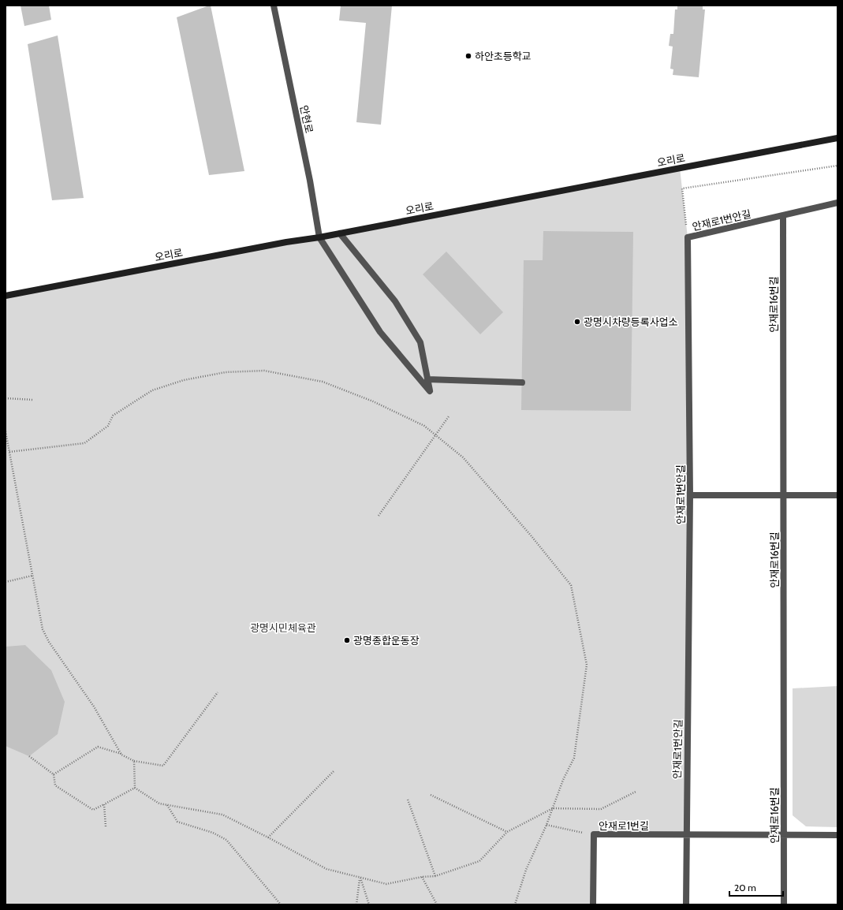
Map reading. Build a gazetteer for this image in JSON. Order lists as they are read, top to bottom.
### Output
{
  "streets": {
    "main road": ["오리로"],
    "street": [
      "안현로",
      "안재로1번안길",
      "안재로16번길",
      "안재로1번길"
    ]
  },
  "crossings": [
    ["안현로", "오리로"],
    ["안재로1번안길", "안재로16번길"],
    ["안재로1번안길", "안재로1번길"],
    ["안재로16번길", "안재로1번길"]
  ],
  "parks": ["광명시민체육관"],
  "places": ["하안초등학교", "광명시차량등록사업소", "광명종합운동장"],
  "scale_bar": "20 m"
}
